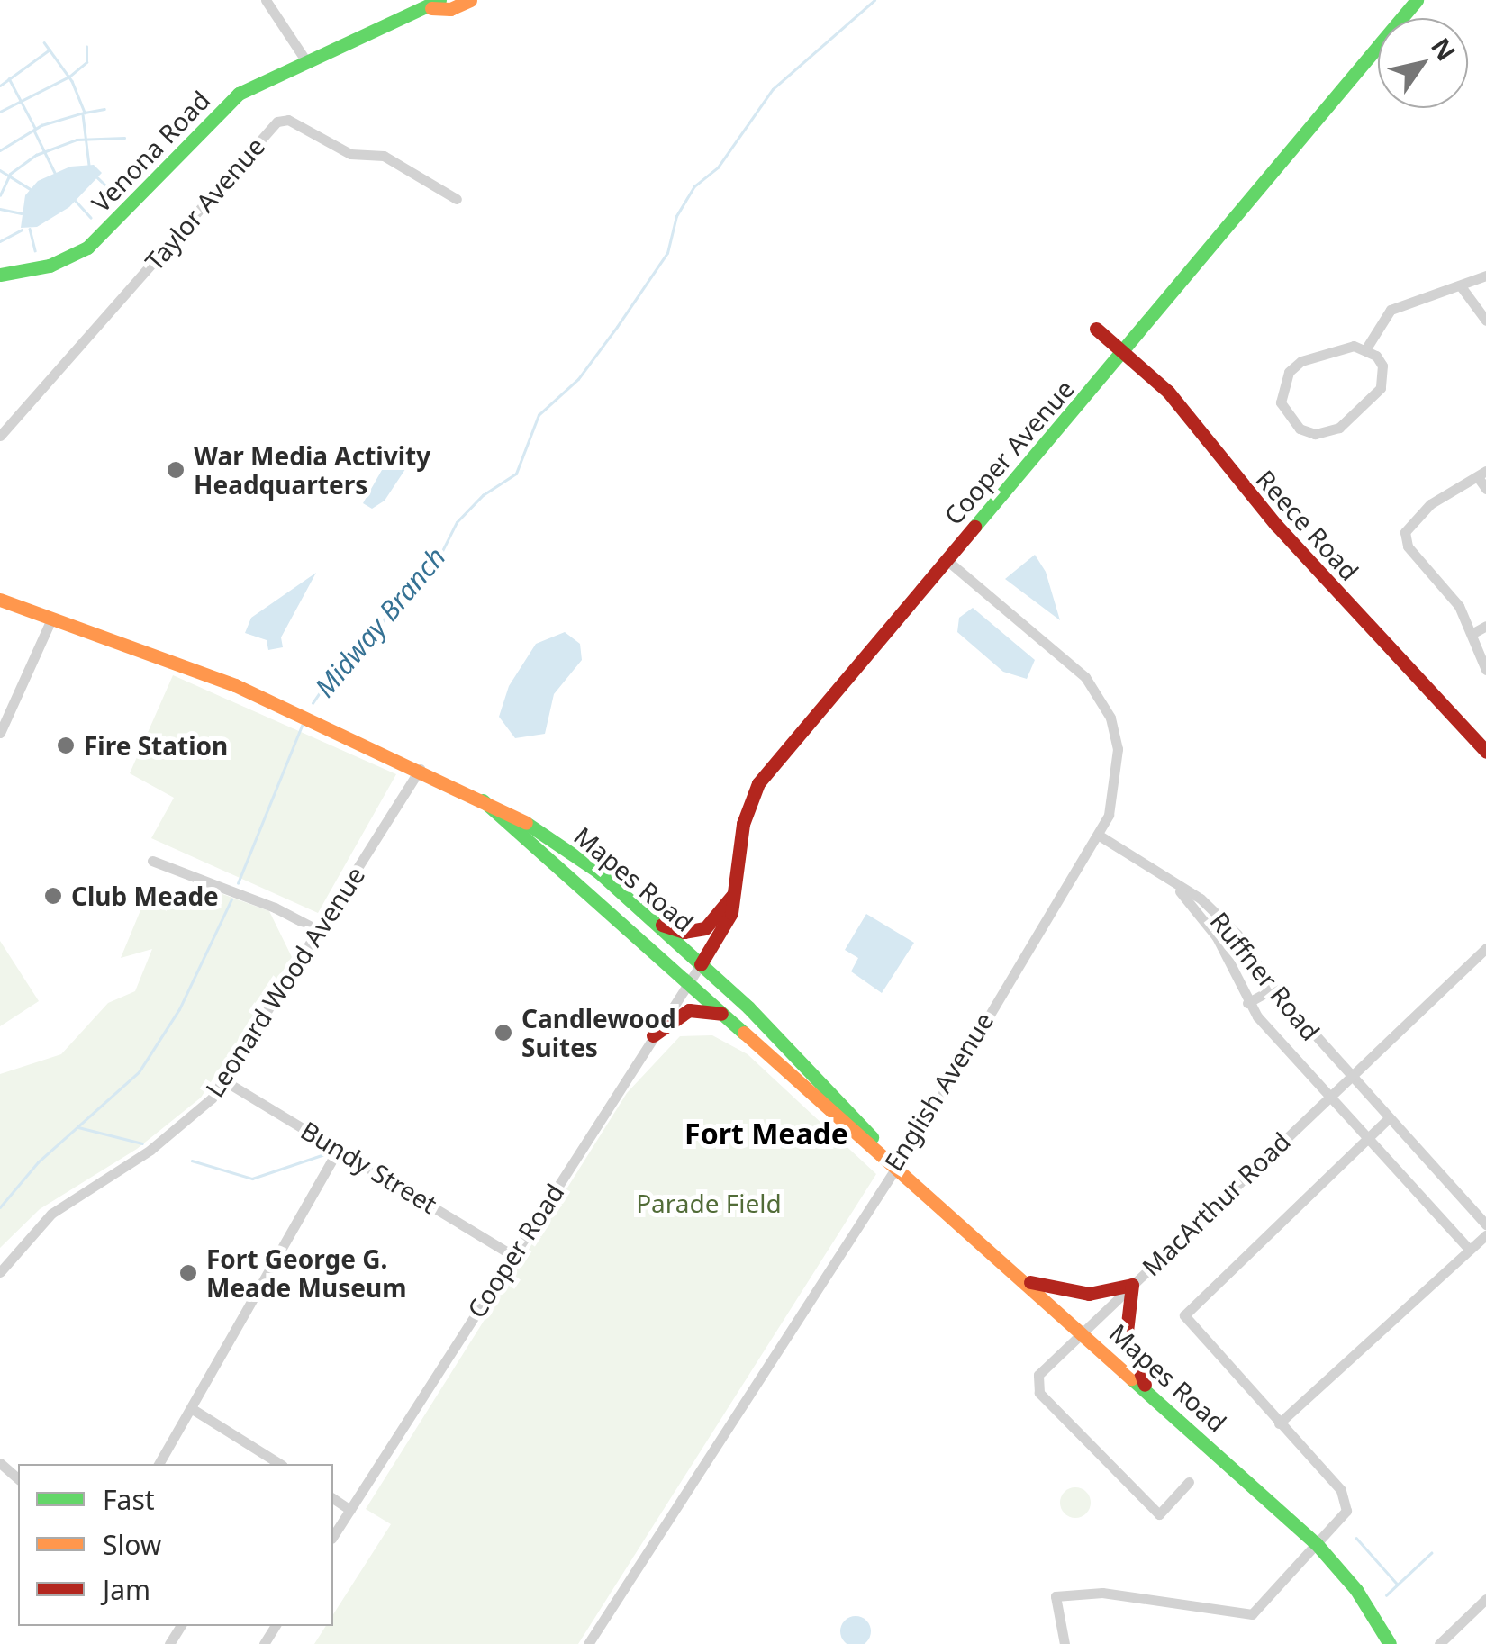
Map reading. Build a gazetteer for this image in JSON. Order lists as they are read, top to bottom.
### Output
{
  "streets": {
    "street": [
      "Venona Road",
      "Taylor Avenue",
      "Cooper Avenue",
      "Reece Road",
      "Mapes Road",
      "Ruffner Road",
      "Leonard Wood Avenue",
      "English Avenue",
      "Bundy Street",
      "MacArthur Road",
      "Cooper Road"
    ]
  },
  "crossings": [
    ["Cooper Avenue", "Reece Road"],
    ["Cooper Avenue", "Mapes Road"],
    ["Cooper Avenue", "English Avenue"],
    ["Cooper Avenue", "Cooper Road"],
    ["Mapes Road", "Leonard Wood Avenue"],
    ["Mapes Road", "English Avenue"],
    ["Mapes Road", "MacArthur Road"],
    ["Mapes Road", "Cooper Road"],
    ["Ruffner Road", "English Avenue"],
    ["Ruffner Road", "MacArthur Road"],
    ["Leonard Wood Avenue", "Bundy Street"],
    ["Bundy Street", "Cooper Road"]
  ],
  "districts": ["Fort Meade"],
  "water": ["Midway Branch"],
  "parks": ["Parade Field"],
  "places": [
    "War Media Activity Headquarters",
    "Fire Station",
    "Club Meade",
    "Candlewood Suites",
    "Fort George G. Meade Museum"
  ],
  "legend": ["Fast", "Slow", "Jam"],
  "north": "top right"
}
